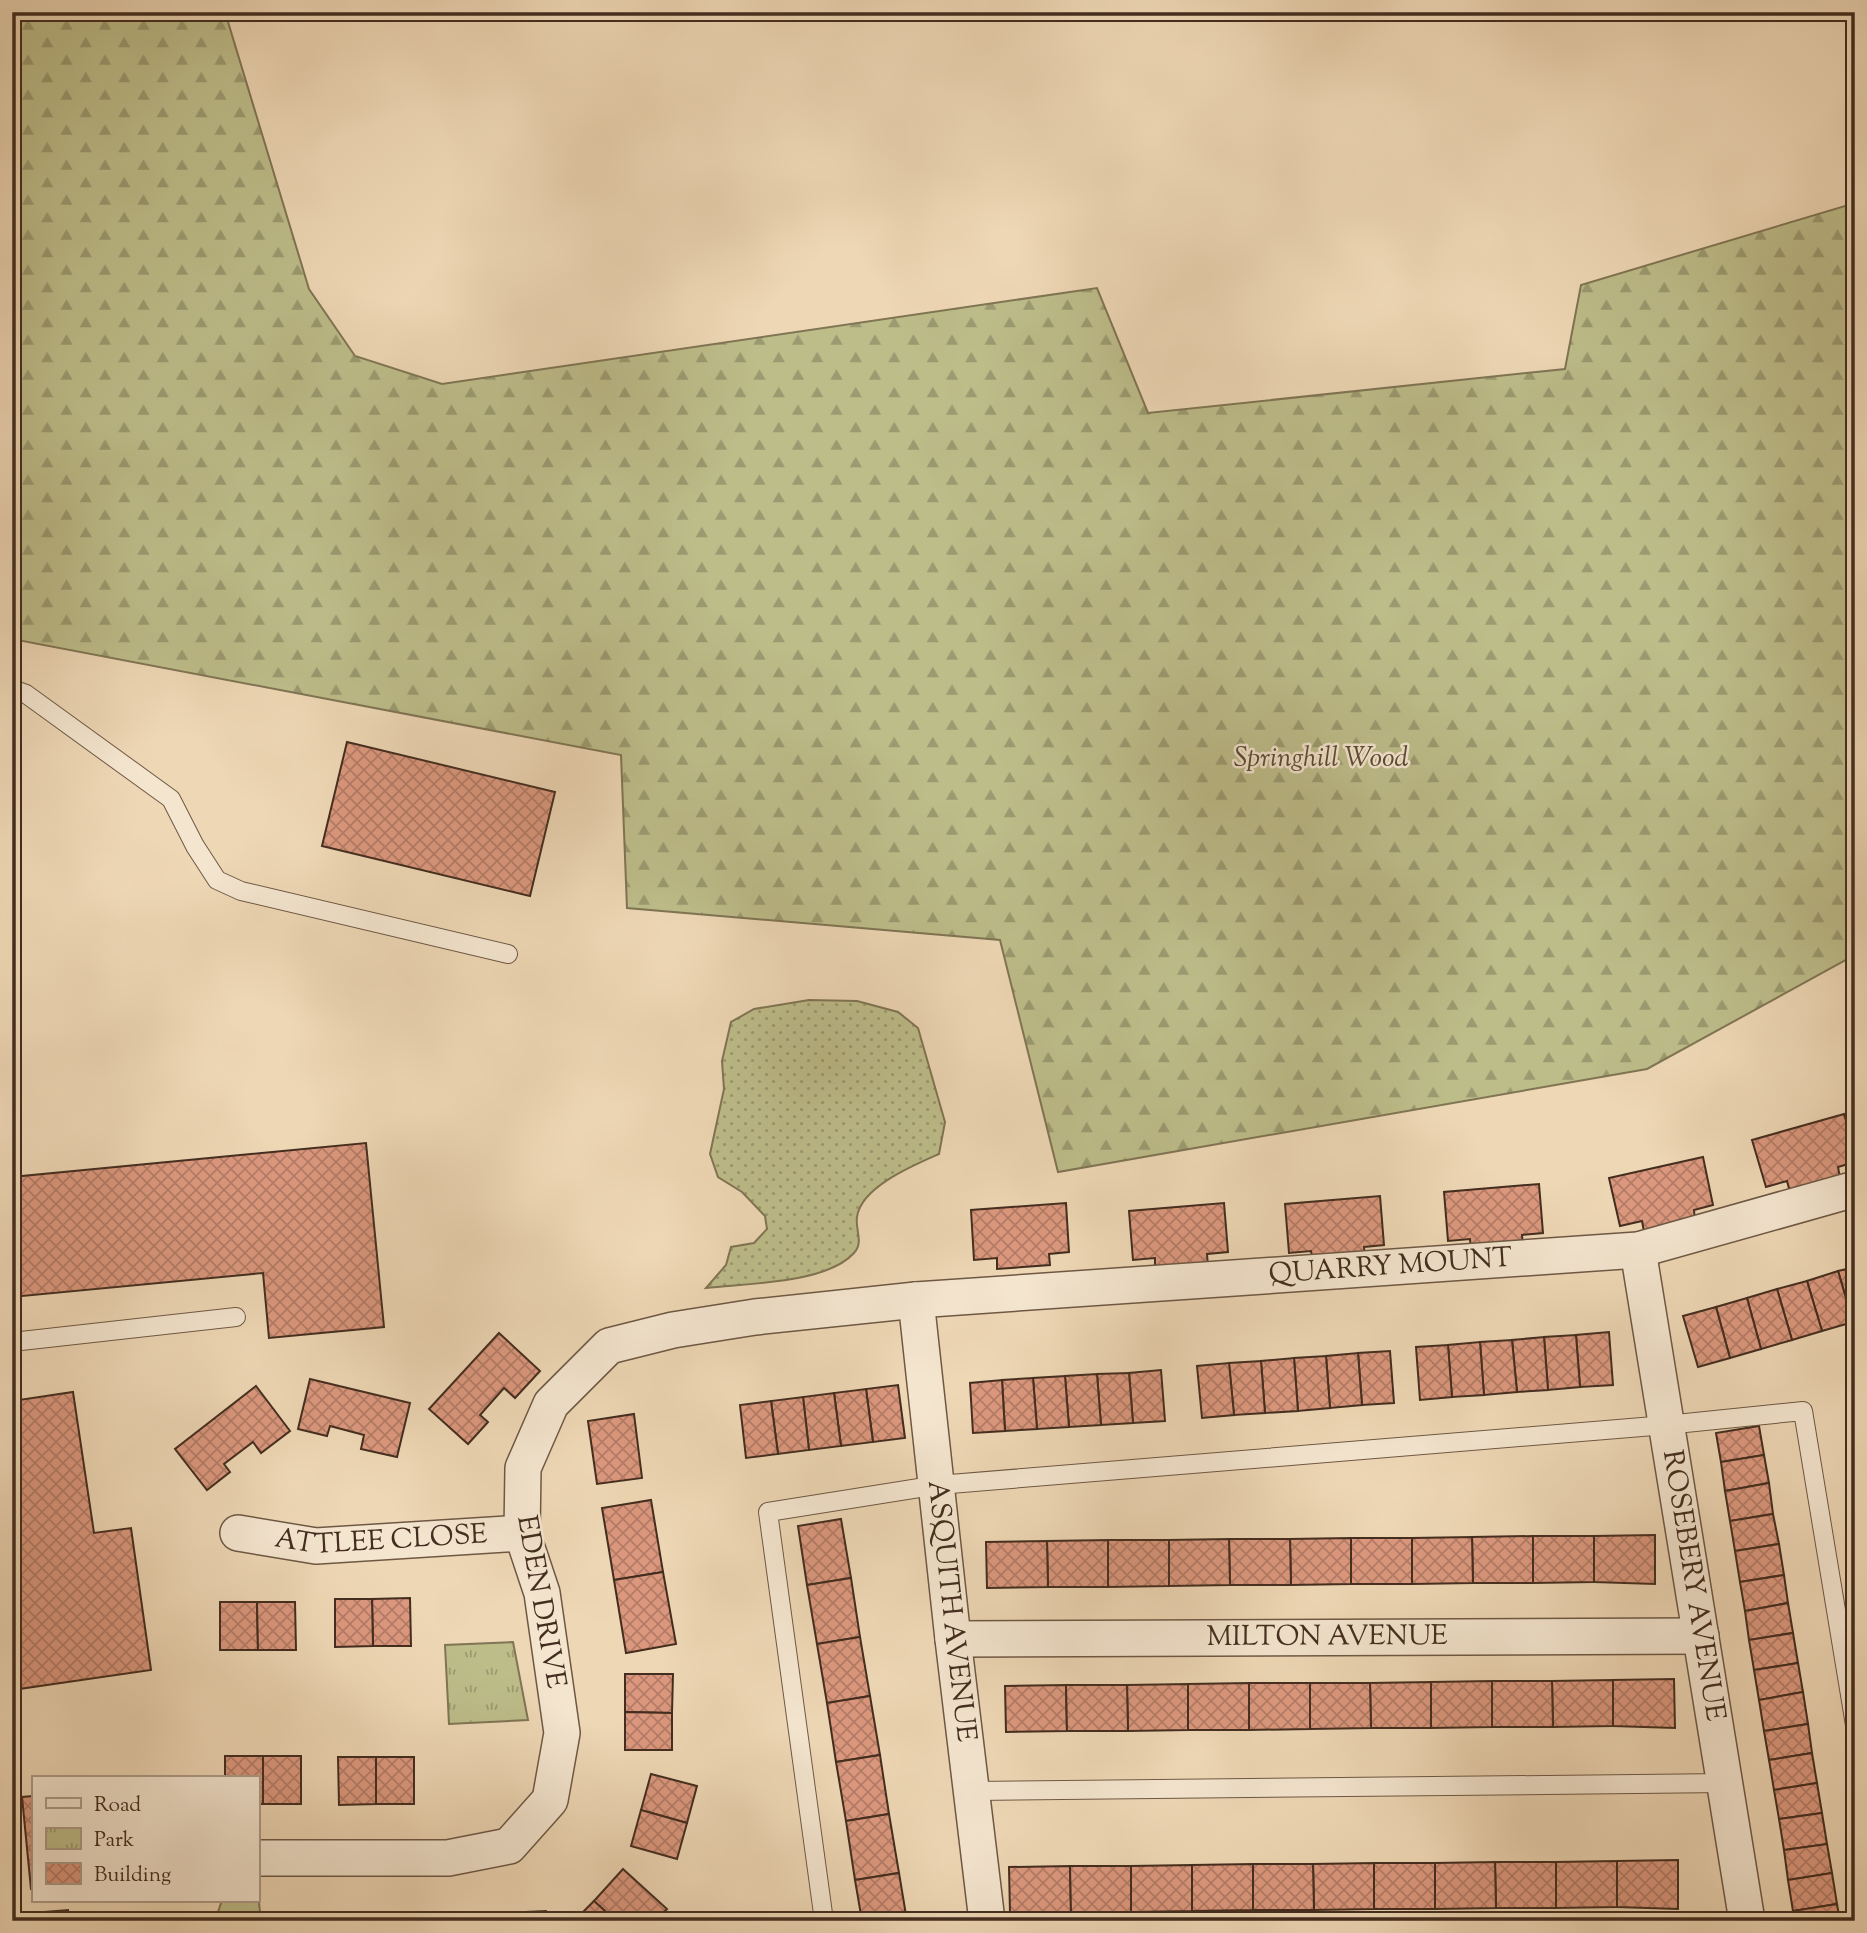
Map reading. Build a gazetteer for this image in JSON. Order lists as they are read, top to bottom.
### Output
{
  "streets": {
    "street": [
      "QUARRY MOUNT",
      "ATTLEE CLOSE",
      "ROSEBERY AVENUE",
      "EDEN DRIVE",
      "ASQUITH AVENUE",
      "MILTON AVENUE"
    ]
  },
  "crossings": [
    ["QUARRY MOUNT", "ROSEBERY AVENUE"],
    ["QUARRY MOUNT", "EDEN DRIVE"],
    ["QUARRY MOUNT", "ASQUITH AVENUE"],
    ["ATTLEE CLOSE", "EDEN DRIVE"],
    ["ROSEBERY AVENUE", "MILTON AVENUE"],
    ["EDEN DRIVE", "ASQUITH AVENUE"],
    ["ASQUITH AVENUE", "MILTON AVENUE"]
  ],
  "parks": ["Springhill Wood"],
  "legend": ["Road", "Park", "Building"]
}
